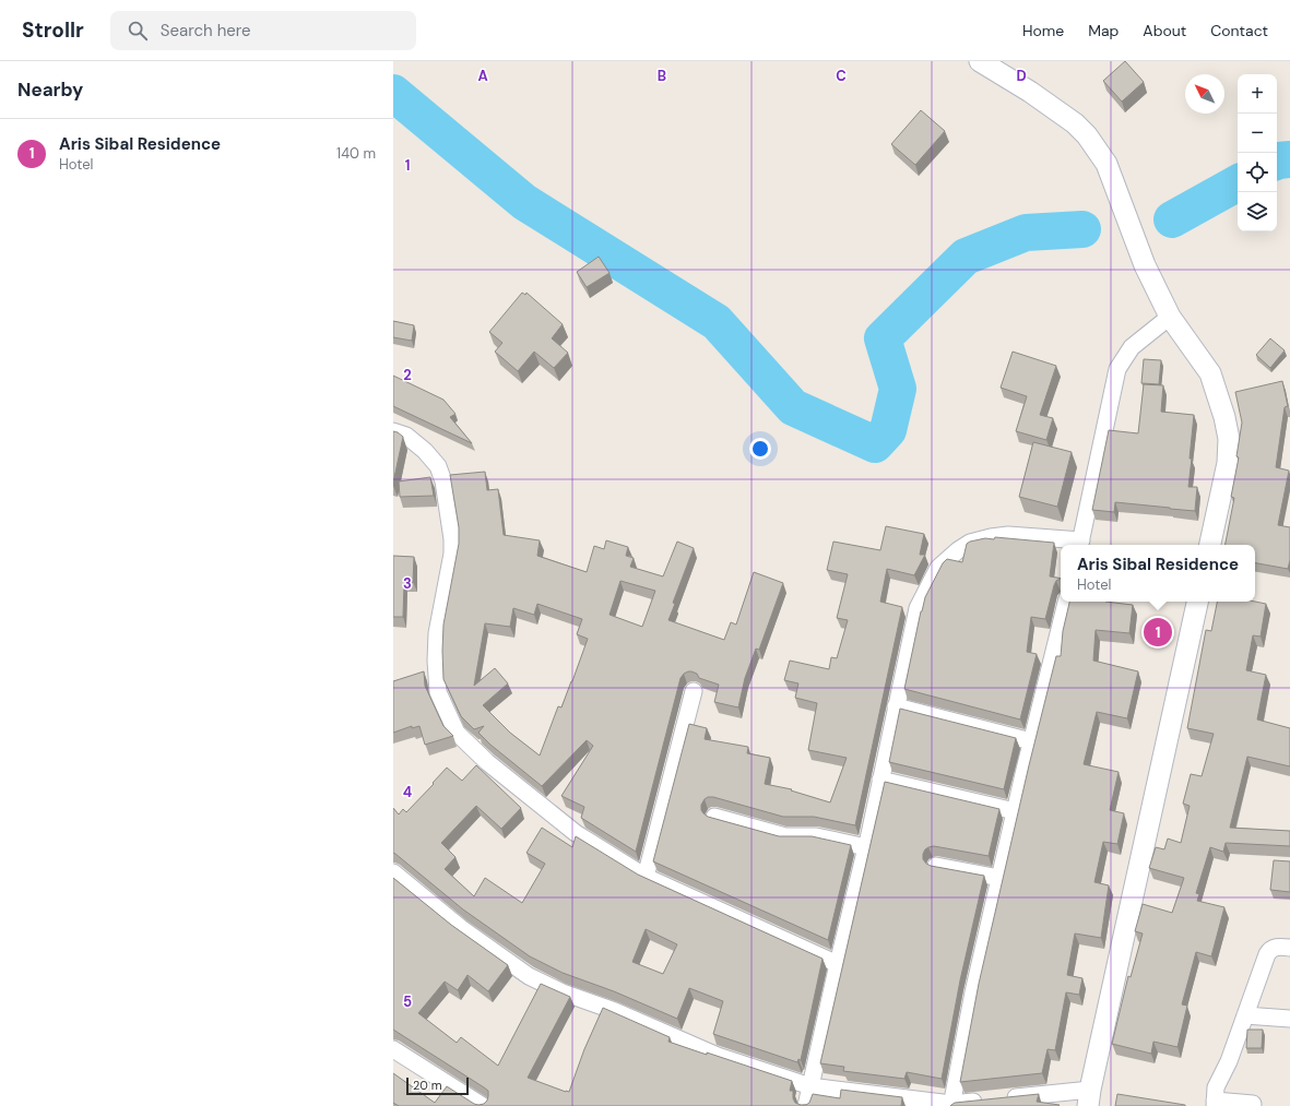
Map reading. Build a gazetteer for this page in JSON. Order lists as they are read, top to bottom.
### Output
{
  "scale_bar": "20 m",
  "north": "top left",
  "page": {
    "header": "Strollr",
    "search": "Search here",
    "nav": [
      "Home",
      "Map",
      "About",
      "Contact"
    ],
    "heading": "Nearby",
    "map_buttons": ["+", "−"],
    "list": [
      {
        "mark": "1",
        "name": "Aris Sibal Residence",
        "note": "Hotel",
        "value": "140 m"
      }
    ],
    "popup": ["Aris Sibal Residence", "Hotel"],
    "pins": "1",
    "scale": "20 m"
  },
  "grid": {
    "columns": [
      "A",
      "B",
      "C",
      "D"
    ],
    "rows": [
      "1",
      "2",
      "3",
      "4",
      "5"
    ]
  }
}
